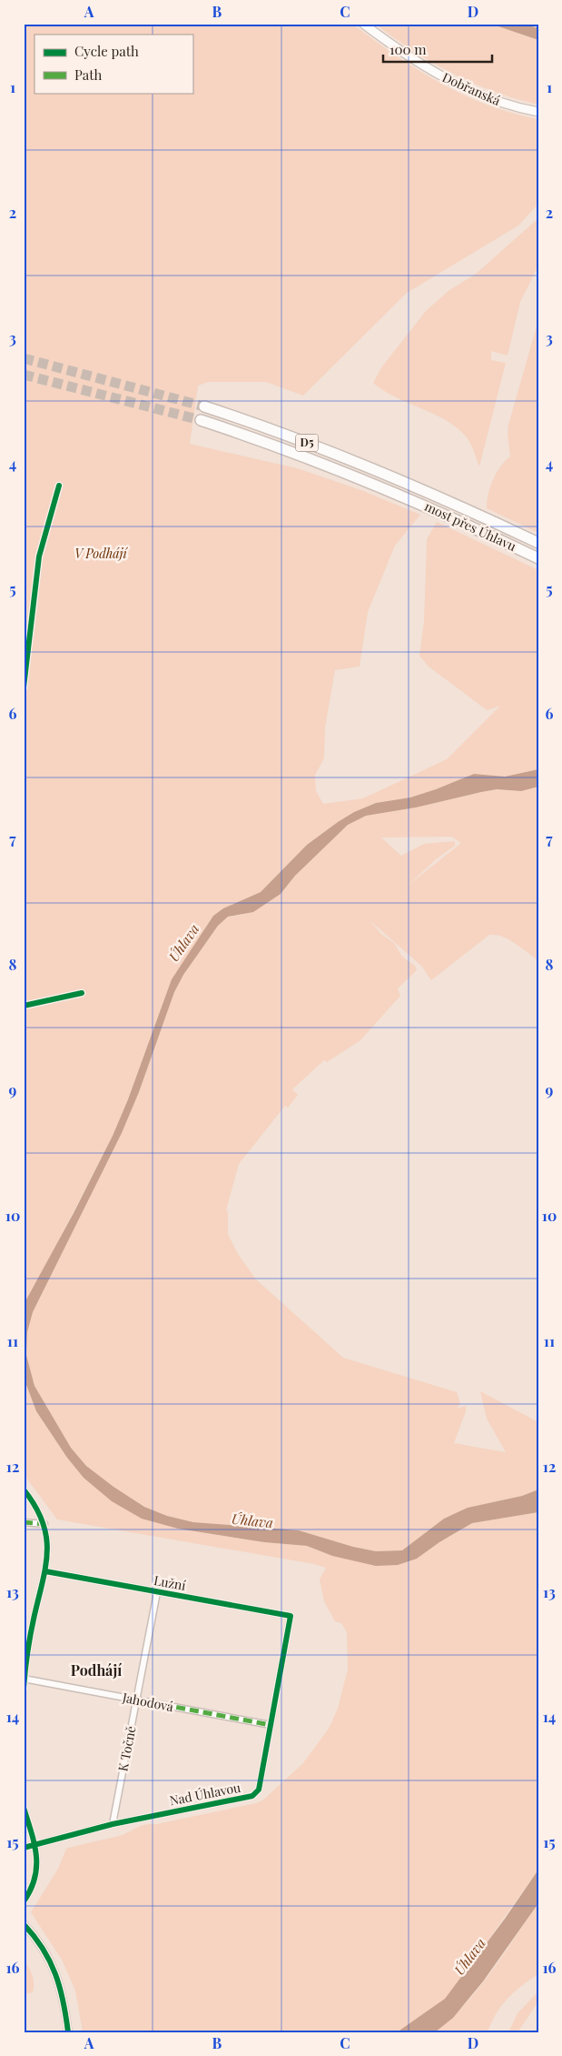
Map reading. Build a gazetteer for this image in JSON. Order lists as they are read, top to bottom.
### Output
{
  "streets": {
    "highway": ["D5", "most přes Úhlavu"],
    "main road": ["Dobřanská"],
    "street": [
      "Lužní",
      "Jahodová",
      "K Točně",
      "Nad Úhlavou"
    ]
  },
  "crossings": [
    ["Lužní", "K Točně"],
    ["Lužní", "Nad Úhlavou"],
    ["Jahodová", "K Točně"],
    ["Jahodová", "Nad Úhlavou"],
    ["K Točně", "Nad Úhlavou"]
  ],
  "districts": ["Podhájí"],
  "water": ["Úhlava"],
  "parks": ["V Podhájí"],
  "legend": ["Cycle path", "Path"],
  "scale_bar": "100 m",
  "grid": {
    "columns": [
      "A",
      "B",
      "C",
      "D"
    ],
    "rows": [
      "1",
      "2",
      "3",
      "4",
      "5",
      "6",
      "7",
      "8",
      "9",
      "10",
      "11",
      "12",
      "13",
      "14",
      "15",
      "16"
    ]
  }
}
